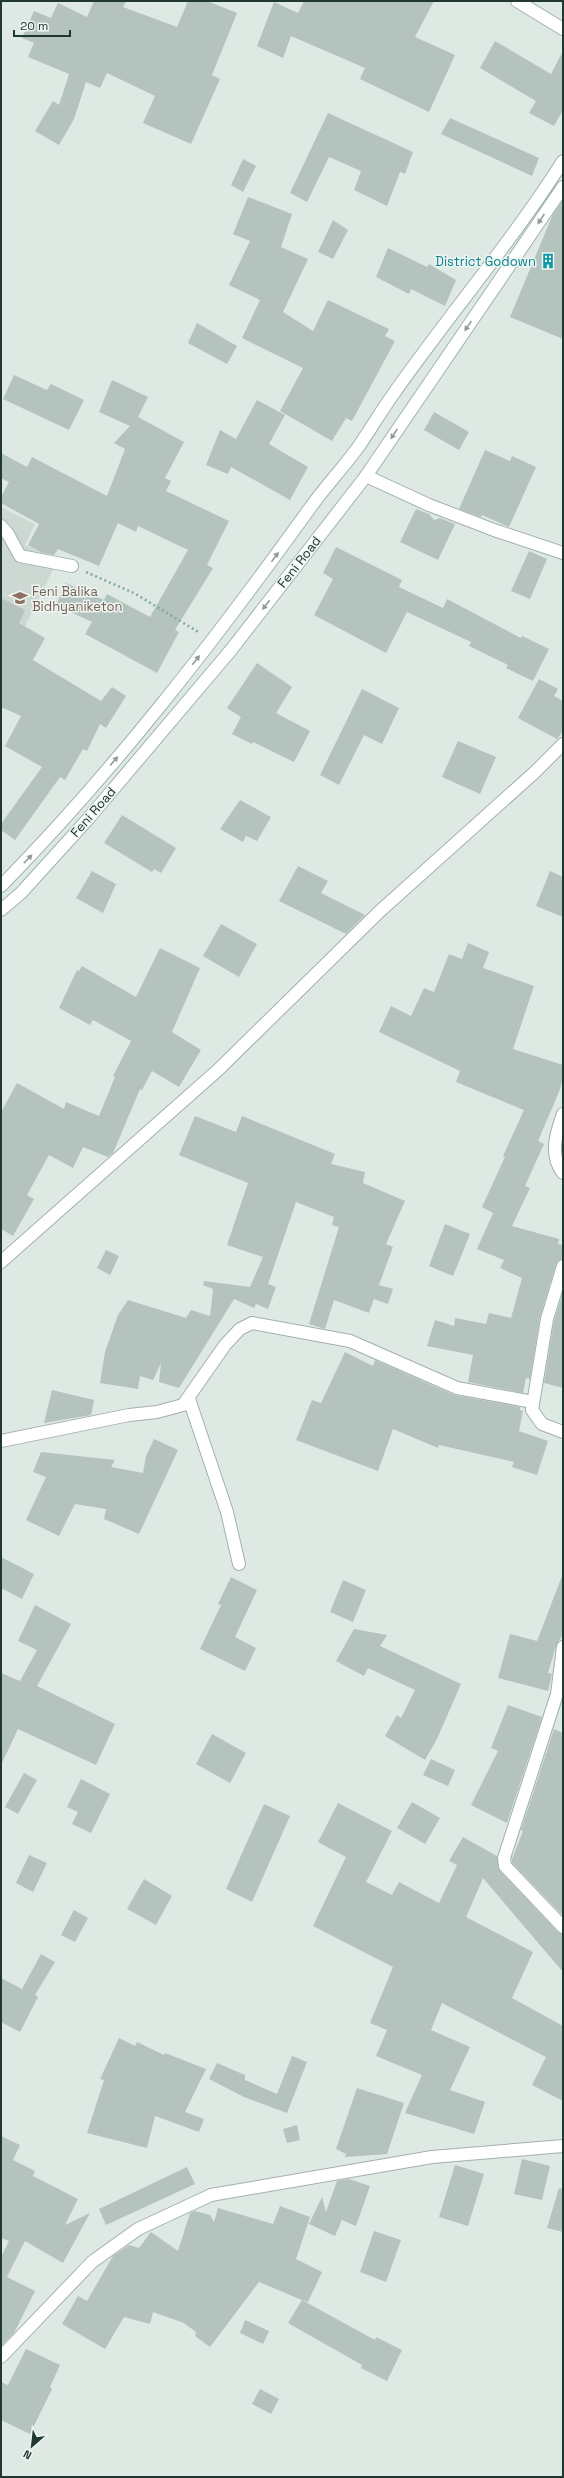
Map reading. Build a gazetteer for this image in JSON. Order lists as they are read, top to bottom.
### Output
{
  "streets": {
    "street": ["Feni Road"]
  },
  "places": {
    "building": ["District Godown"],
    "school or university": ["Feni Balika Bidhyaniketon"]
  },
  "scale_bar": "20 m",
  "north": "bottom left"
}
